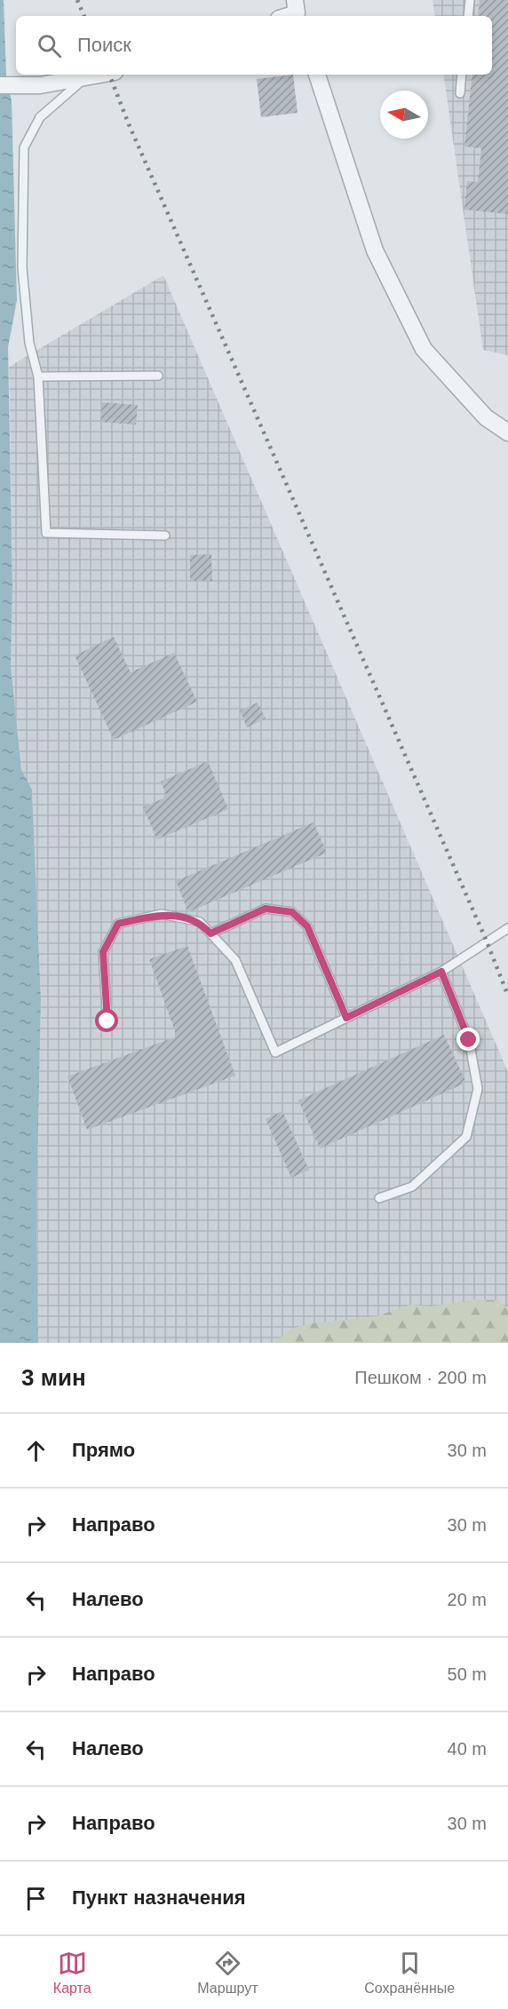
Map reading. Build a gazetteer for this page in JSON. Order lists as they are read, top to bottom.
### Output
{
  "north": "left",
  "page": {
    "search": "Поиск",
    "heading": ["3 мин", "Пешком · 200 m"],
    "list": [
      ["Прямо", "30 m"],
      ["Направо", "30 m"],
      ["Налево", "20 m"],
      ["Направо", "50 m"],
      ["Налево", "40 m"],
      ["Направо", "30 m"],
      "Пункт назначения"
    ],
    "nav": ["Карта", "Маршрут", "Сохранённые"]
  }
}
